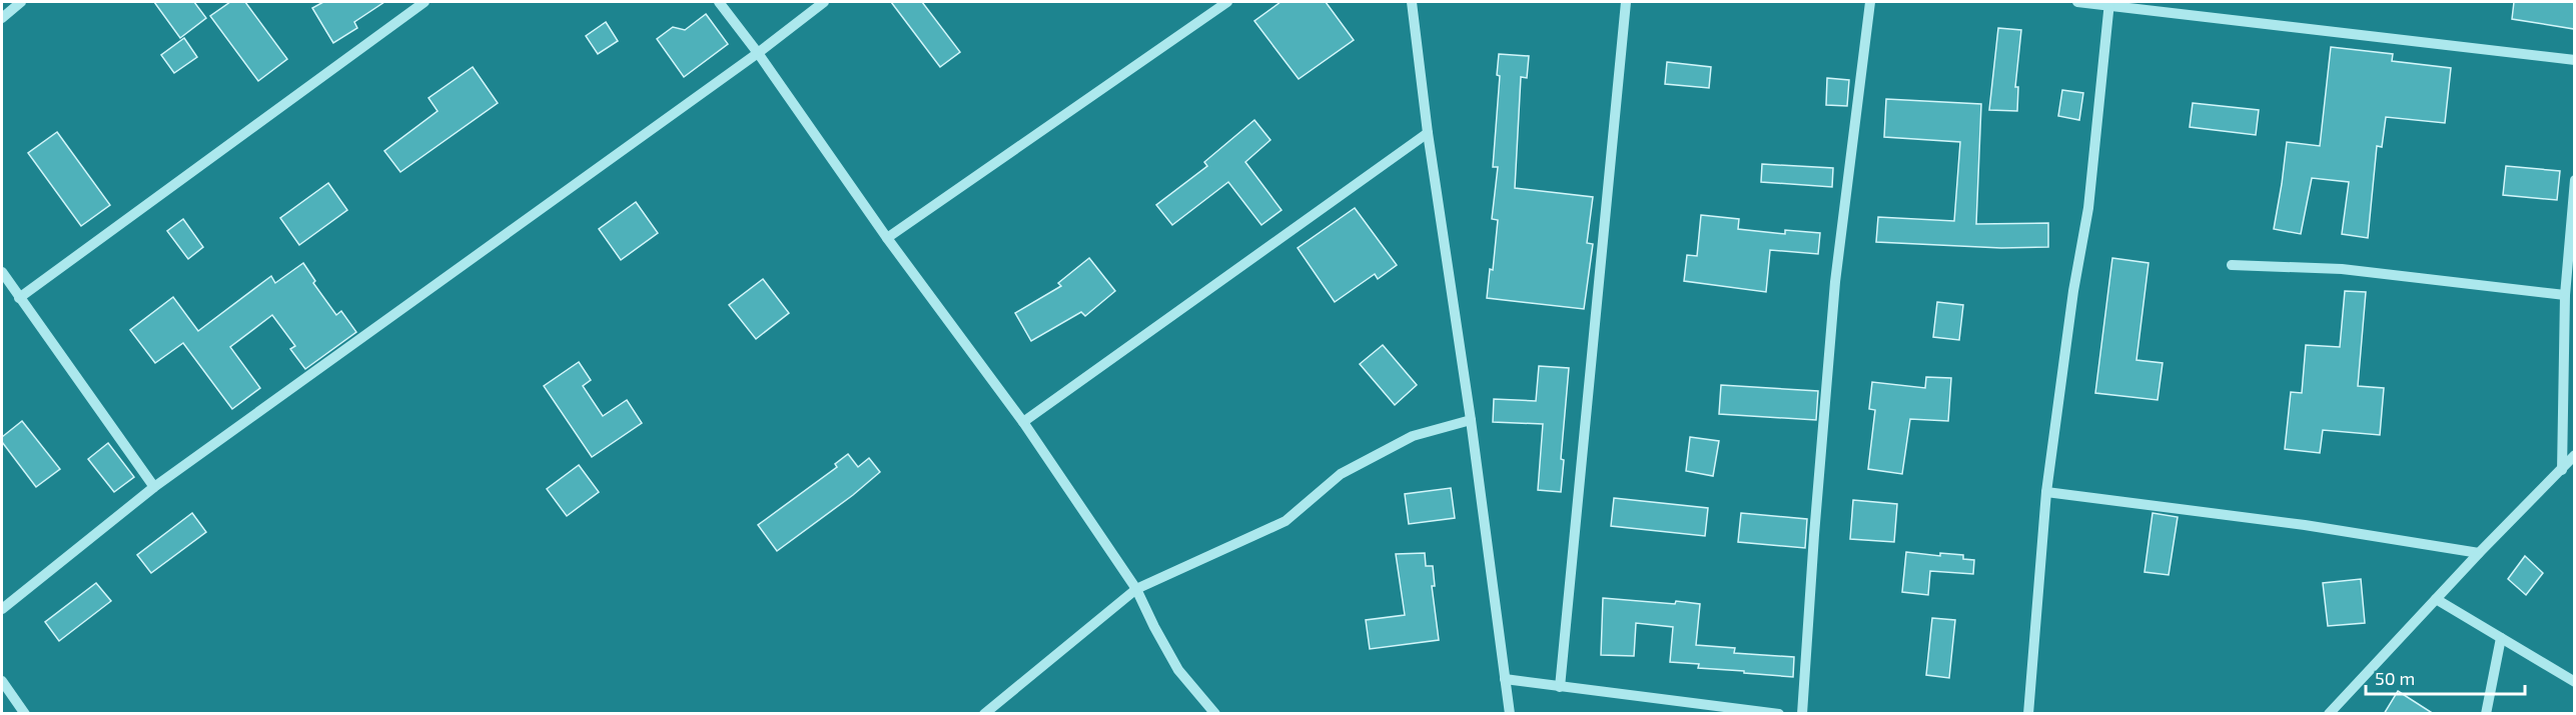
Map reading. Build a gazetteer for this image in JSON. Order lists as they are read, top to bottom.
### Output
{
  "scale_bar": "50 m"
}
